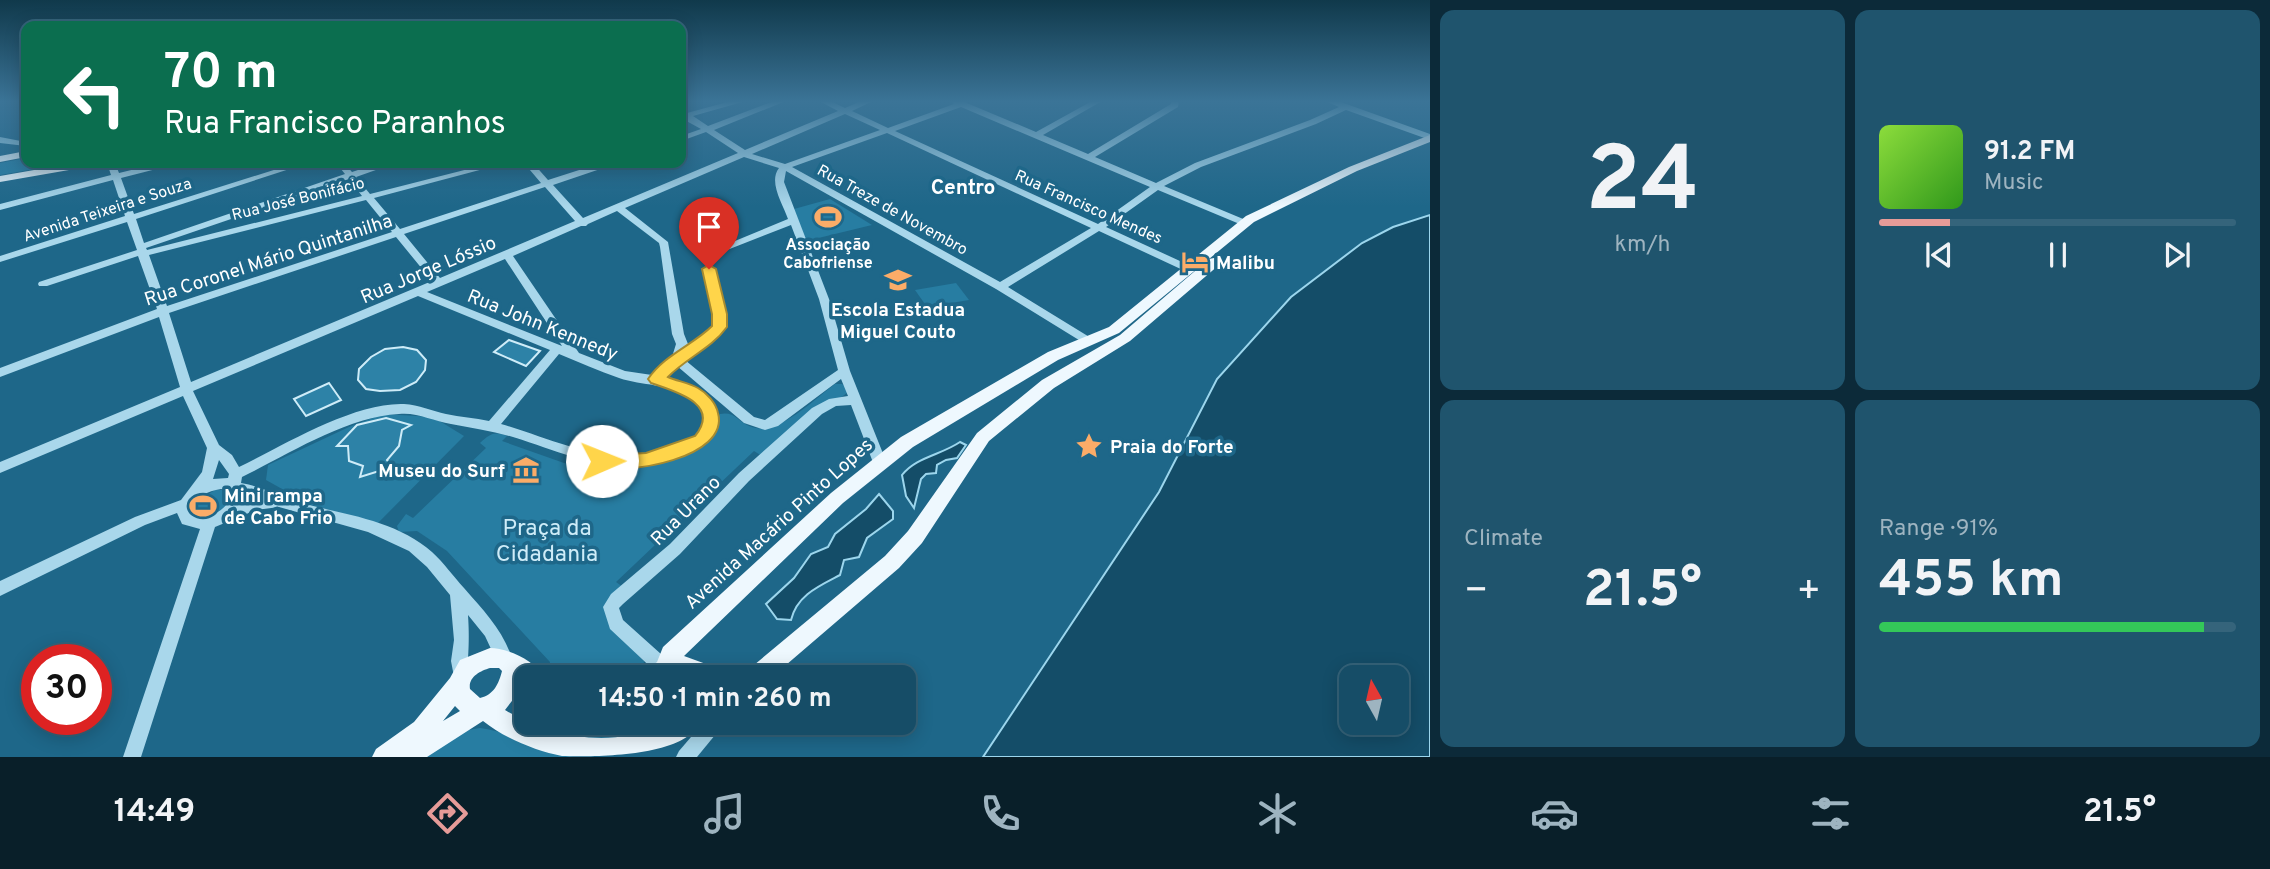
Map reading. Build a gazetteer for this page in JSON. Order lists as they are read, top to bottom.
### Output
{
  "streets": {
    "main road": ["Avenida Macário Pinto Lopes"],
    "street": [
      "Rua José Bonifácio",
      "Rua Francisco Mendes",
      "Avenida Teixeira e Souza",
      "Rua Treze de Novembro",
      "Rua Coronel Mário Quintanilha",
      "Rua Jorge Lóssio",
      "Rua John Kennedy",
      "Rua Urano"
    ]
  },
  "crossings": [
    ["Rua Francisco Mendes", "Avenida Macário Pinto Lopes"],
    ["Rua Treze de Novembro", "Rua Jorge Lóssio"],
    ["Rua Treze de Novembro", "Avenida Macário Pinto Lopes"],
    ["Rua Jorge Lóssio", "Rua John Kennedy"]
  ],
  "districts": ["Centro"],
  "parks": ["Praça da Cidadania"],
  "places": {
    "sports": ["Associação Cabofriense", "Mini rampa de Cabo Frio"],
    "hotel": ["Malibu"],
    "school or university": ["Escola Estadua Miguel Couto"],
    "place": ["Praia do Forte"],
    "museum": ["Museu do Surf"]
  },
  "north": "top",
  "page": {
    "tile": [
      ["24", "km/h"],
      "Climate",
      ["Range · 91%", "455 km"]
    ],
    "turn": ["70 m", "Rua Francisco Paranhos"],
    "song": ["91.2 FM", "Music"],
    "heat": ["−", "21.5°", "+"],
    "limit": "30",
    "trip": "14:50 · 1 min · 260 m",
    "tabs": ["14:49", "21.5°"]
  }
}
